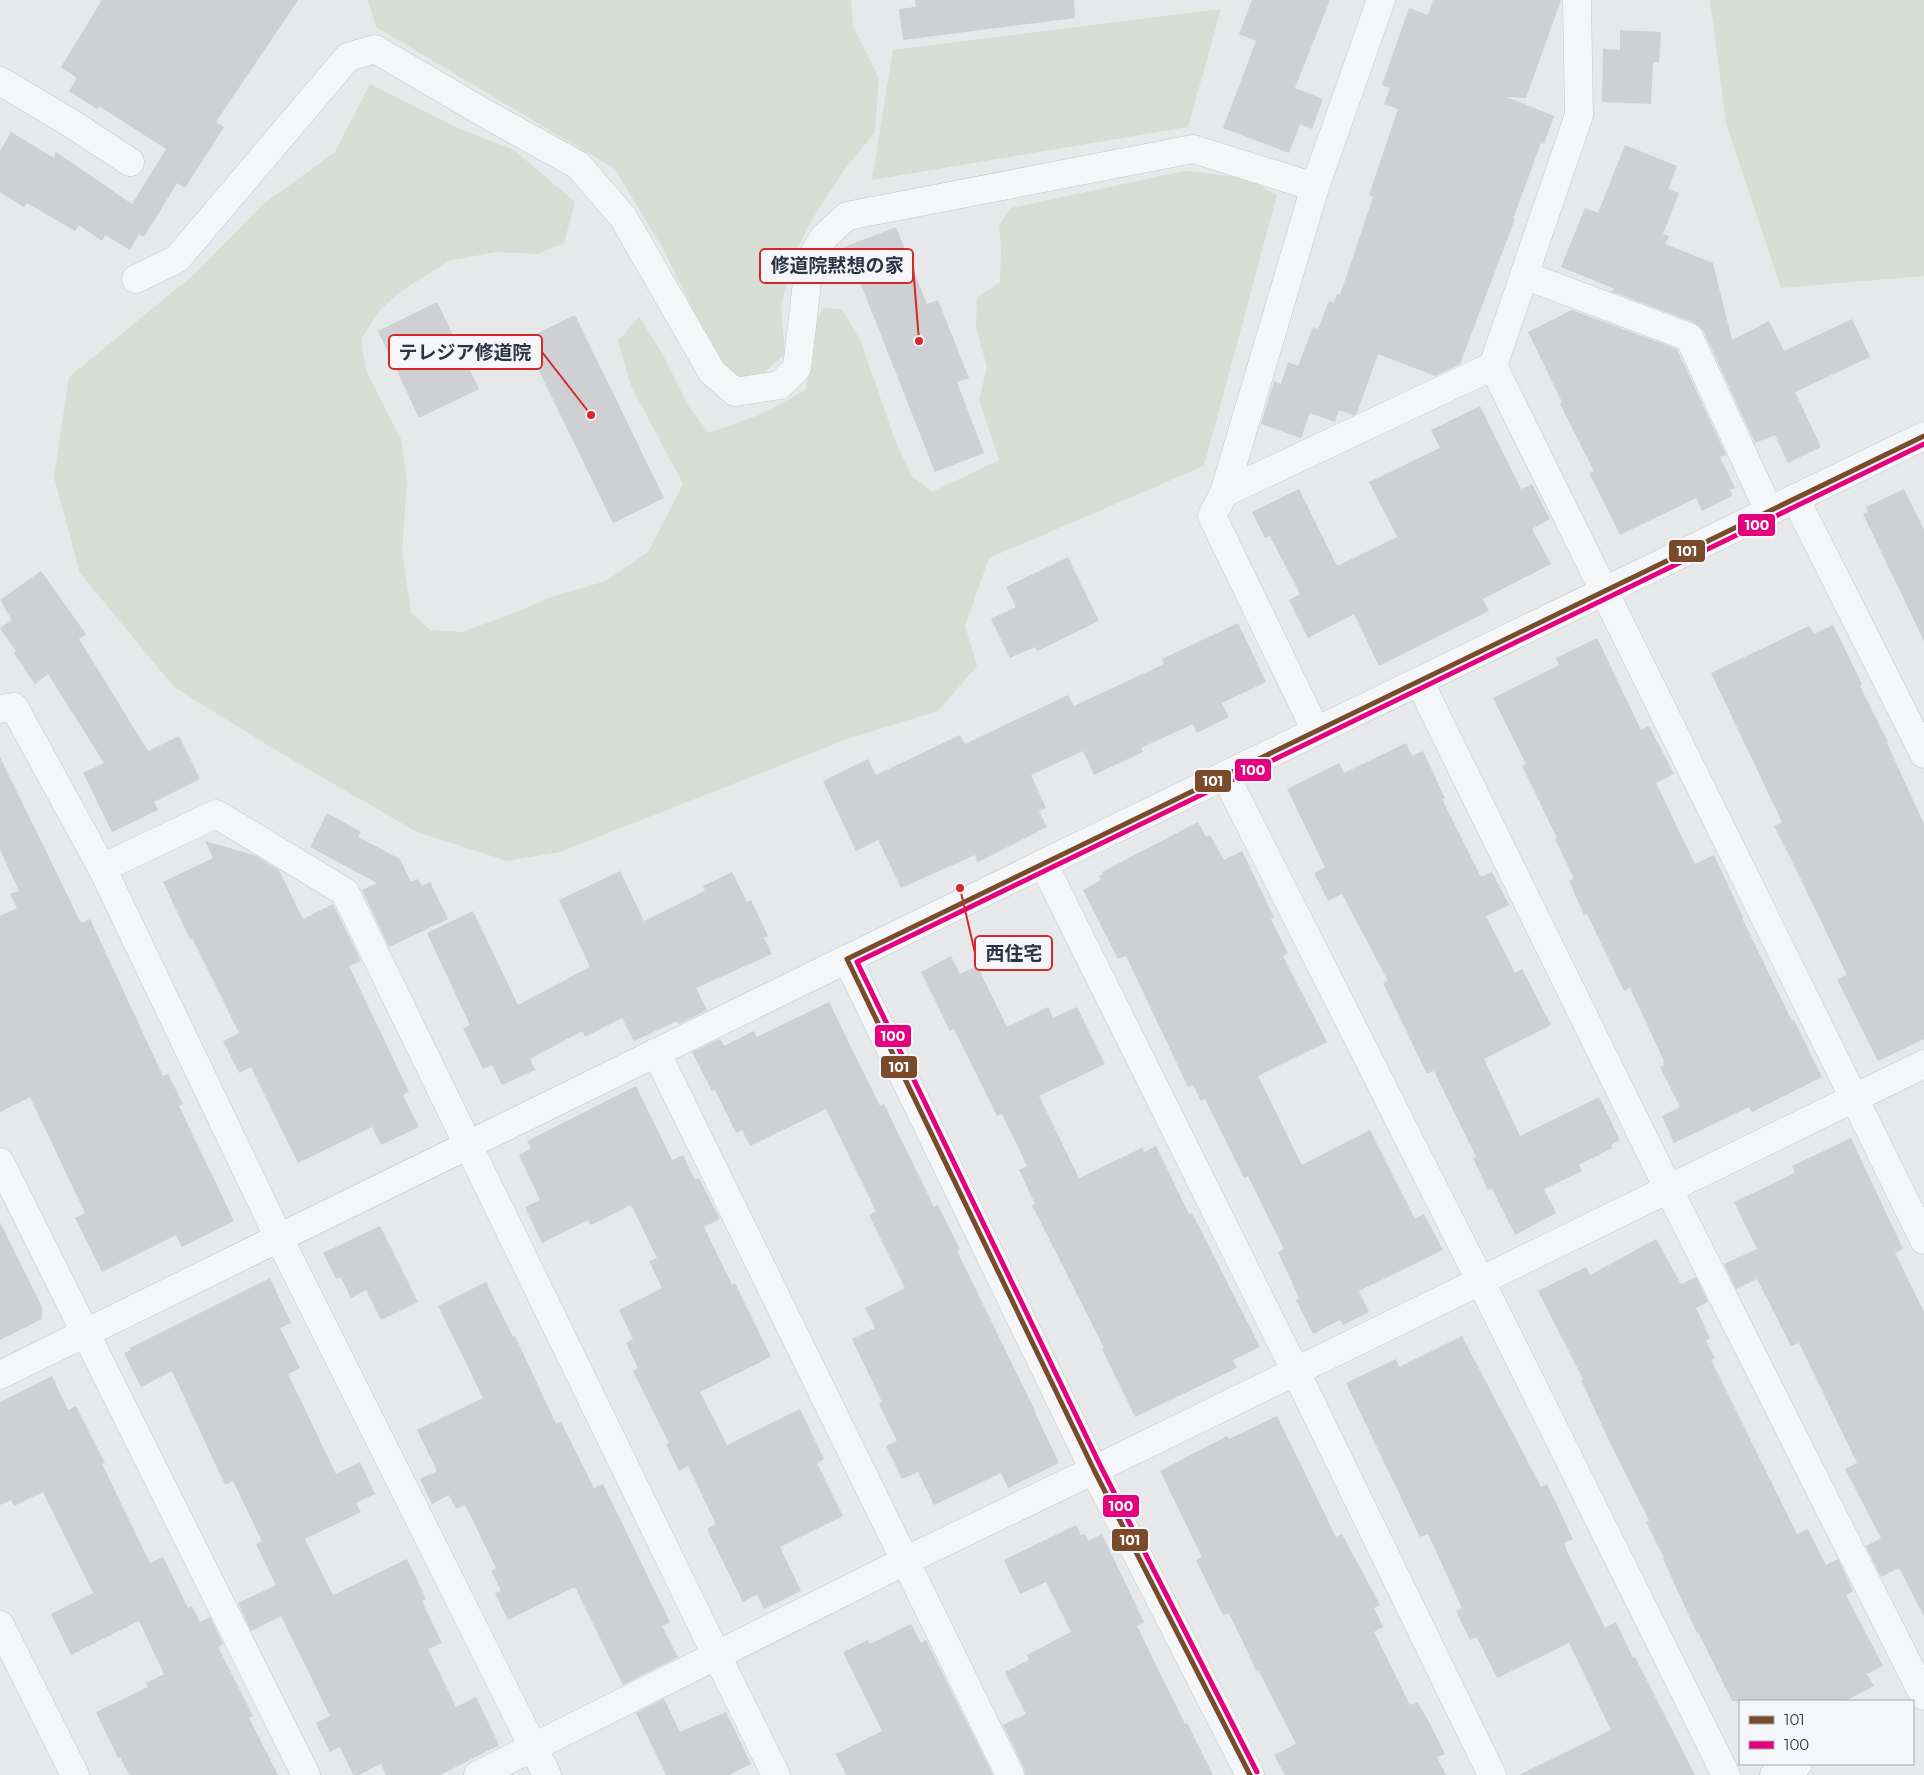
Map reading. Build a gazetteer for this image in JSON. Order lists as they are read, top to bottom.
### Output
{
  "places": ["修道院黙想の家", "テレジア修道院", "西住宅"],
  "lines": ["transit line 101", "transit line 100"],
  "legend": ["101", "100"]
}
